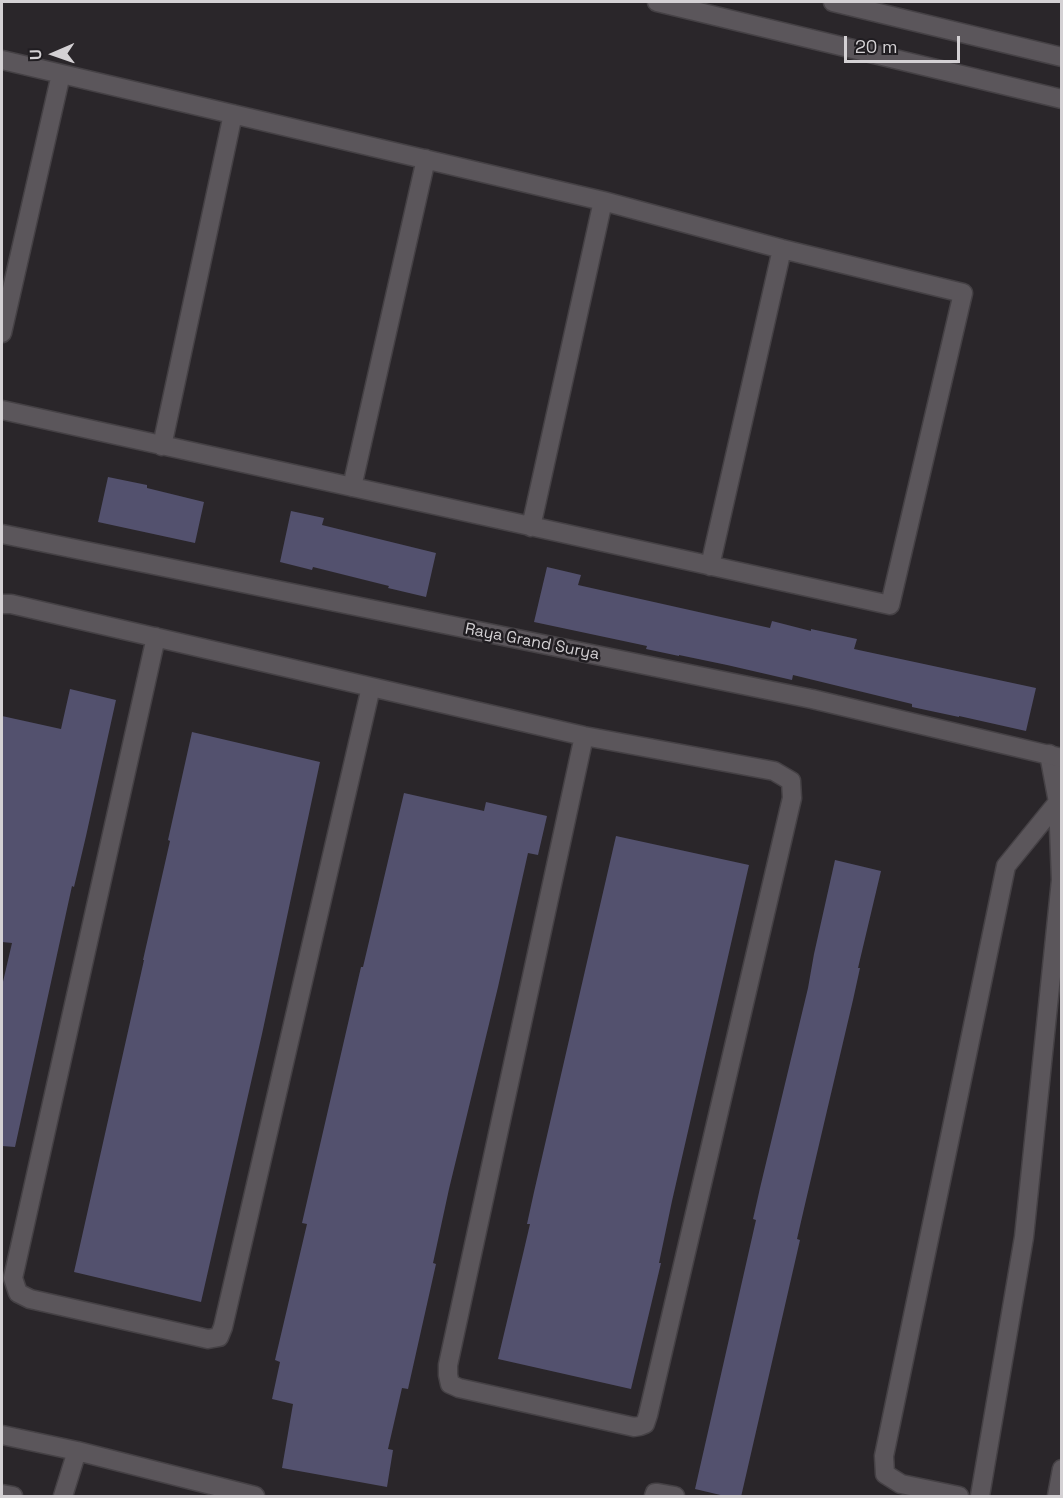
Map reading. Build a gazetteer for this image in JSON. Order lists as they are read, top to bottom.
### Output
{
  "streets": {
    "street": ["Raya Grand Surya"]
  },
  "scale_bar": "20 m",
  "north": "left"
}
